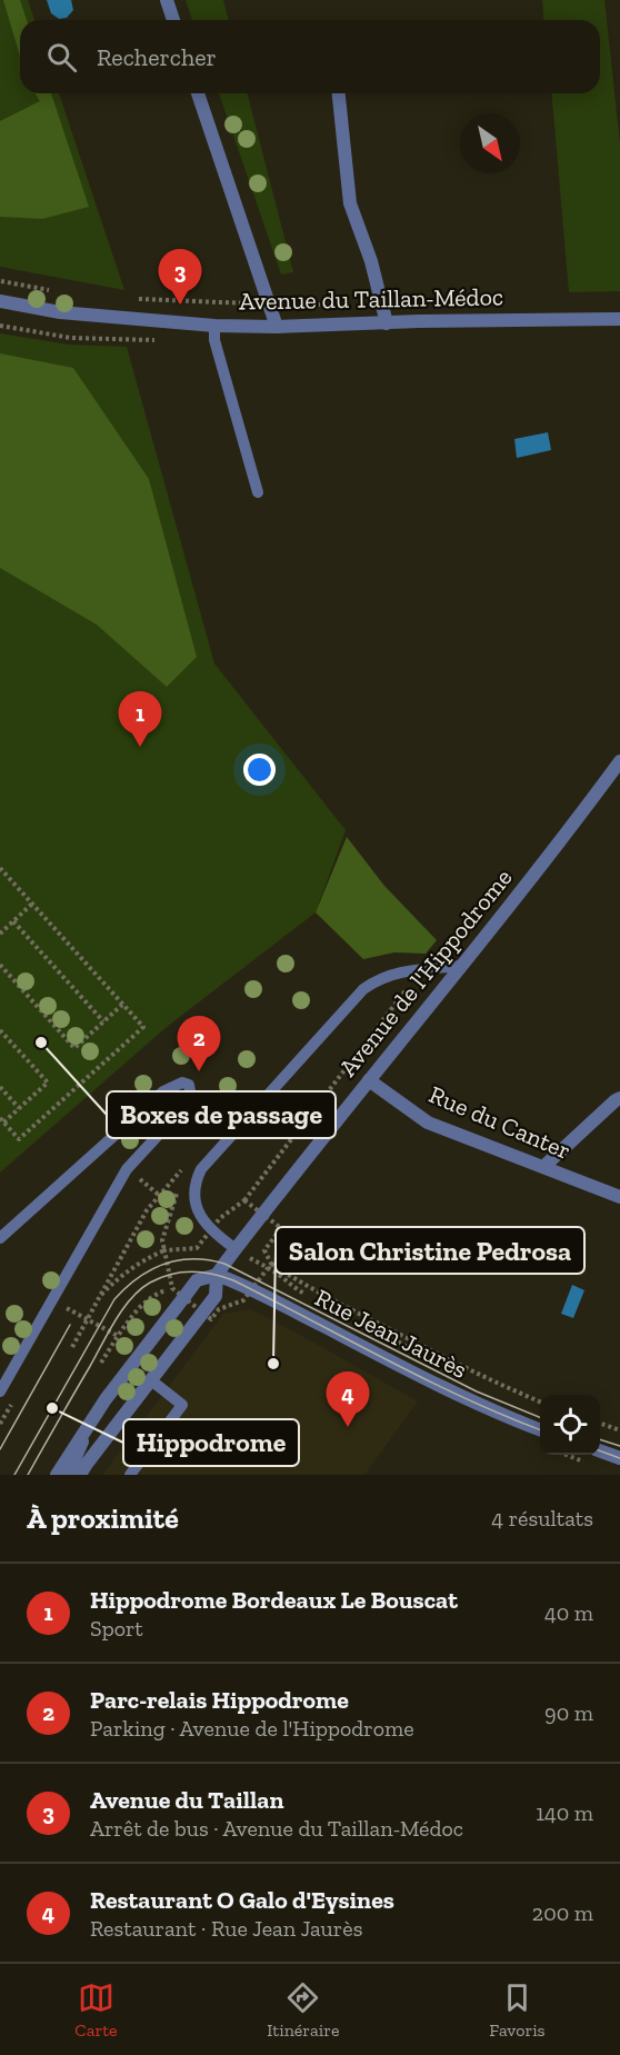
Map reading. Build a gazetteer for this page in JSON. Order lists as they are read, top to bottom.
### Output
{
  "streets": {
    "street": [
      "Avenue du Taillan-Médoc",
      "Avenue de l'Hippodrome",
      "Rue du Canter",
      "Rue Jean Jaurès"
    ]
  },
  "crossings": [
    ["Avenue de l'Hippodrome", "Rue du Canter"],
    ["Avenue de l'Hippodrome", "Rue Jean Jaurès"]
  ],
  "places": ["Boxes de passage", "Salon Christine Pedrosa", "Hippodrome"],
  "north": "bottom right",
  "page": {
    "search": "Rechercher",
    "pins": [
      "3",
      "1",
      "2",
      "4"
    ],
    "heading": ["À proximité", "4 résultats"],
    "list": [
      {
        "mark": "1",
        "name": "Hippodrome Bordeaux Le Bouscat",
        "note": "Sport",
        "value": "40 m"
      },
      {
        "mark": "2",
        "name": "Parc-relais Hippodrome",
        "note": "Parking · Avenue de l'Hippodrome",
        "value": "90 m"
      },
      {
        "mark": "3",
        "name": "Avenue du Taillan",
        "note": "Arrêt de bus · Avenue du Taillan-Médoc",
        "value": "140 m"
      },
      {
        "mark": "4",
        "name": "Restaurant O Galo d'Eysines",
        "note": "Restaurant · Rue Jean Jaurès",
        "value": "200 m"
      }
    ],
    "nav": ["Carte", "Itinéraire", "Favoris"]
  }
}
